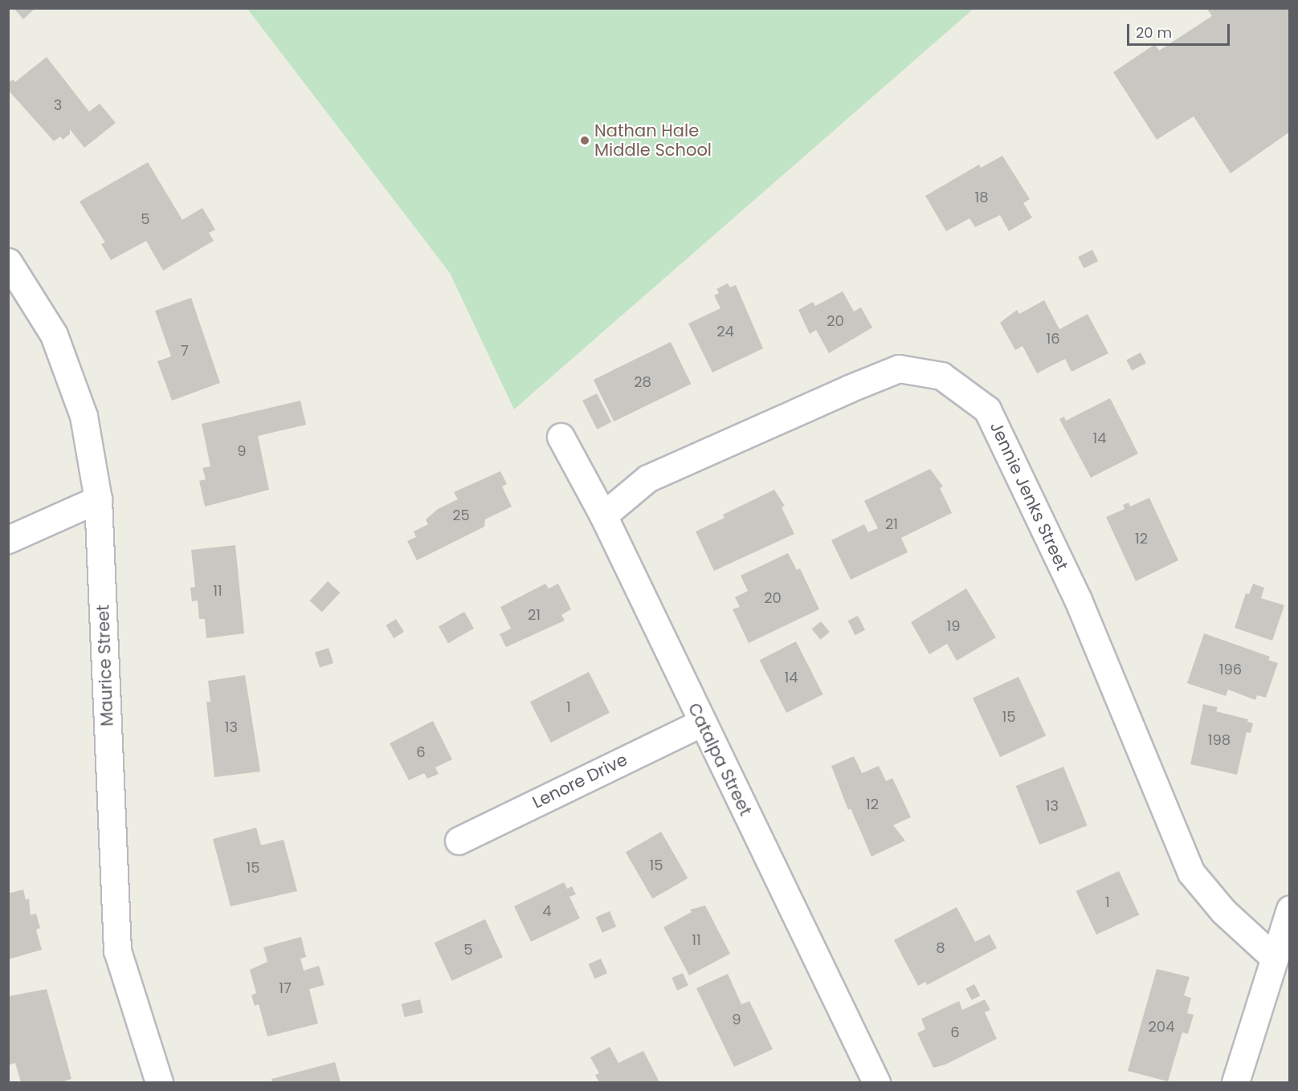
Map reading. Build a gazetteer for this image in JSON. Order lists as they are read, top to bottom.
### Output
{
  "streets": {
    "street": [
      "Jennie Jenks Street",
      "Maurice Street",
      "Catalpa Street",
      "Lenore Drive"
    ]
  },
  "crossings": [
    ["Jennie Jenks Street", "Catalpa Street"],
    ["Catalpa Street", "Lenore Drive"]
  ],
  "places": ["Nathan Hale Middle School"],
  "house_numbers": [
    "3",
    "18",
    "5",
    "20",
    "24",
    "16",
    "7",
    "28",
    "14",
    "9",
    "25",
    "21",
    "12",
    "11",
    "20",
    "21",
    "19",
    "196",
    "14",
    "1",
    "15",
    "13",
    "198",
    "6",
    "12",
    "13",
    "15",
    "15",
    "1",
    "4",
    "11",
    "8",
    "5",
    "17",
    "9",
    "204",
    "6"
  ],
  "scale_bar": "20 m"
}
